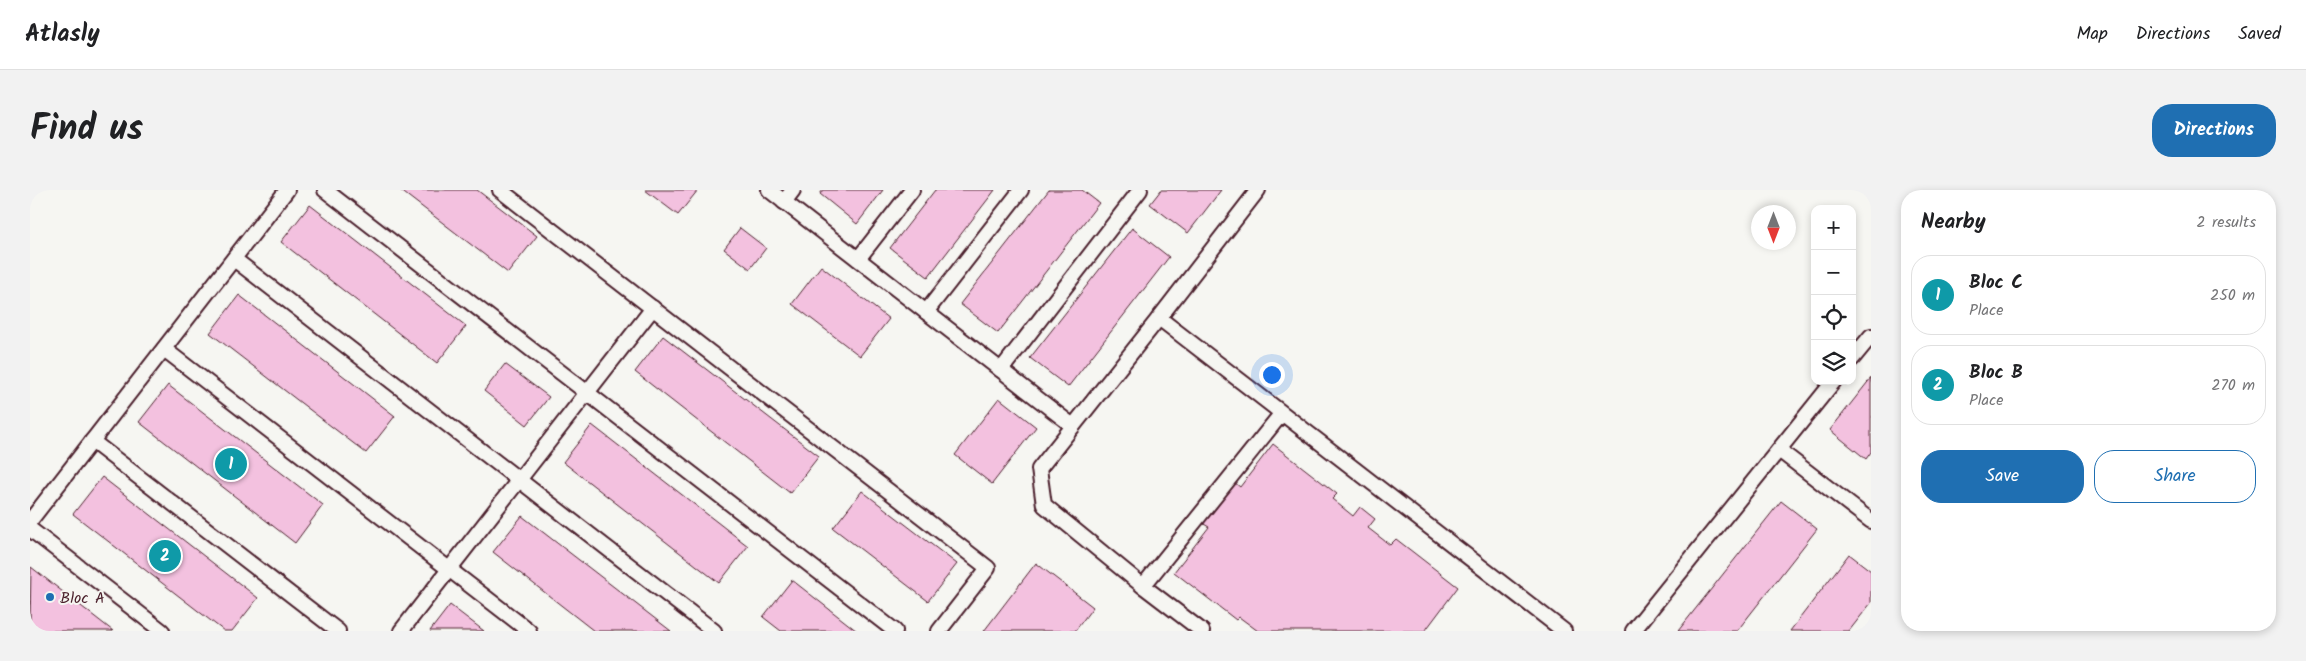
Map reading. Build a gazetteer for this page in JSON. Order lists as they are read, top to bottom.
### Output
{
  "places": ["Bloc A"],
  "north": "bottom",
  "page": {
    "header": "Atlasly",
    "nav": ["Map", "Directions", "Saved"],
    "title": "Find us",
    "buttons": [
      "Directions",
      ["Save", "Share"]
    ],
    "heading": ["Nearby", "2 results"],
    "map_buttons": ["+", "−"],
    "list": [
      {
        "mark": "1",
        "name": "Bloc C",
        "note": "Place",
        "value": "250 m"
      },
      {
        "mark": "2",
        "name": "Bloc B",
        "note": "Place",
        "value": "270 m"
      }
    ],
    "pins": ["1", "2"]
  }
}
